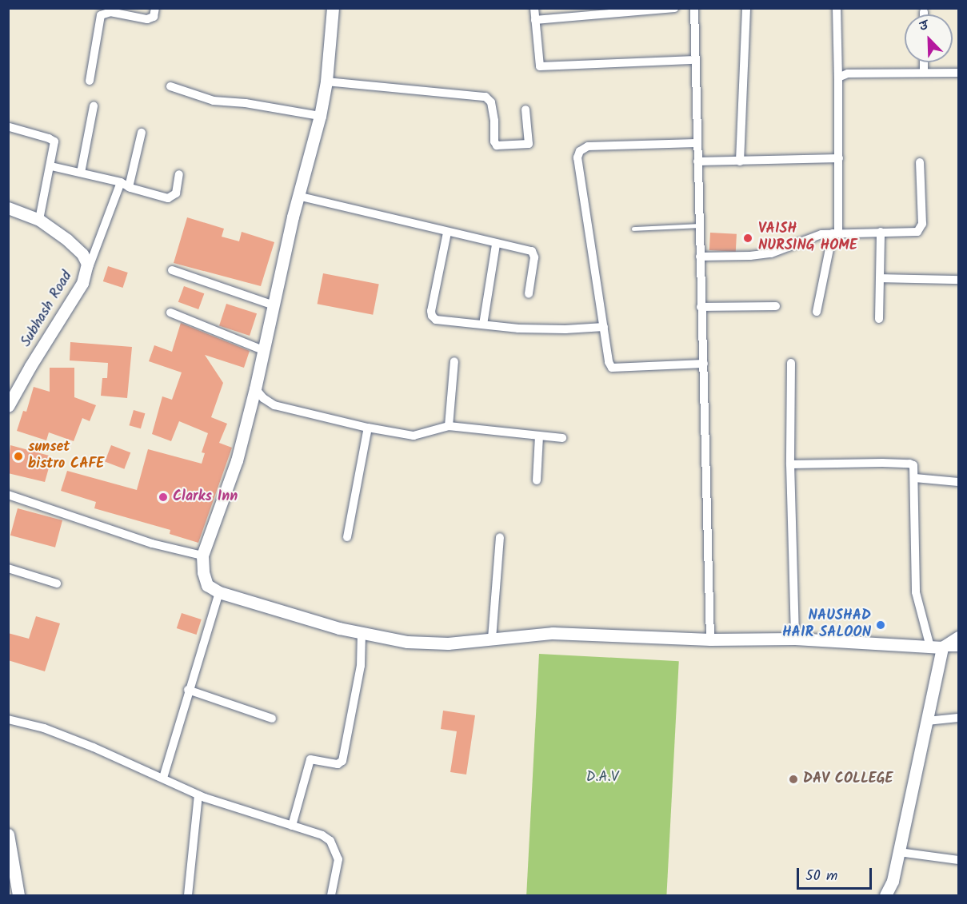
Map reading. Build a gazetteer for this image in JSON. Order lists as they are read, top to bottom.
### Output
{
  "streets": {
    "street": ["Subhash Road"]
  },
  "parks": ["D.A.V"],
  "places": [
    "VAISH NURSING HOME",
    "sunset bistro CAFE",
    "Clarks Inn",
    "NAUSHAD HAIR SALOON",
    "DAV COLLEGE"
  ],
  "scale_bar": "50 m",
  "north": "top left"
}
